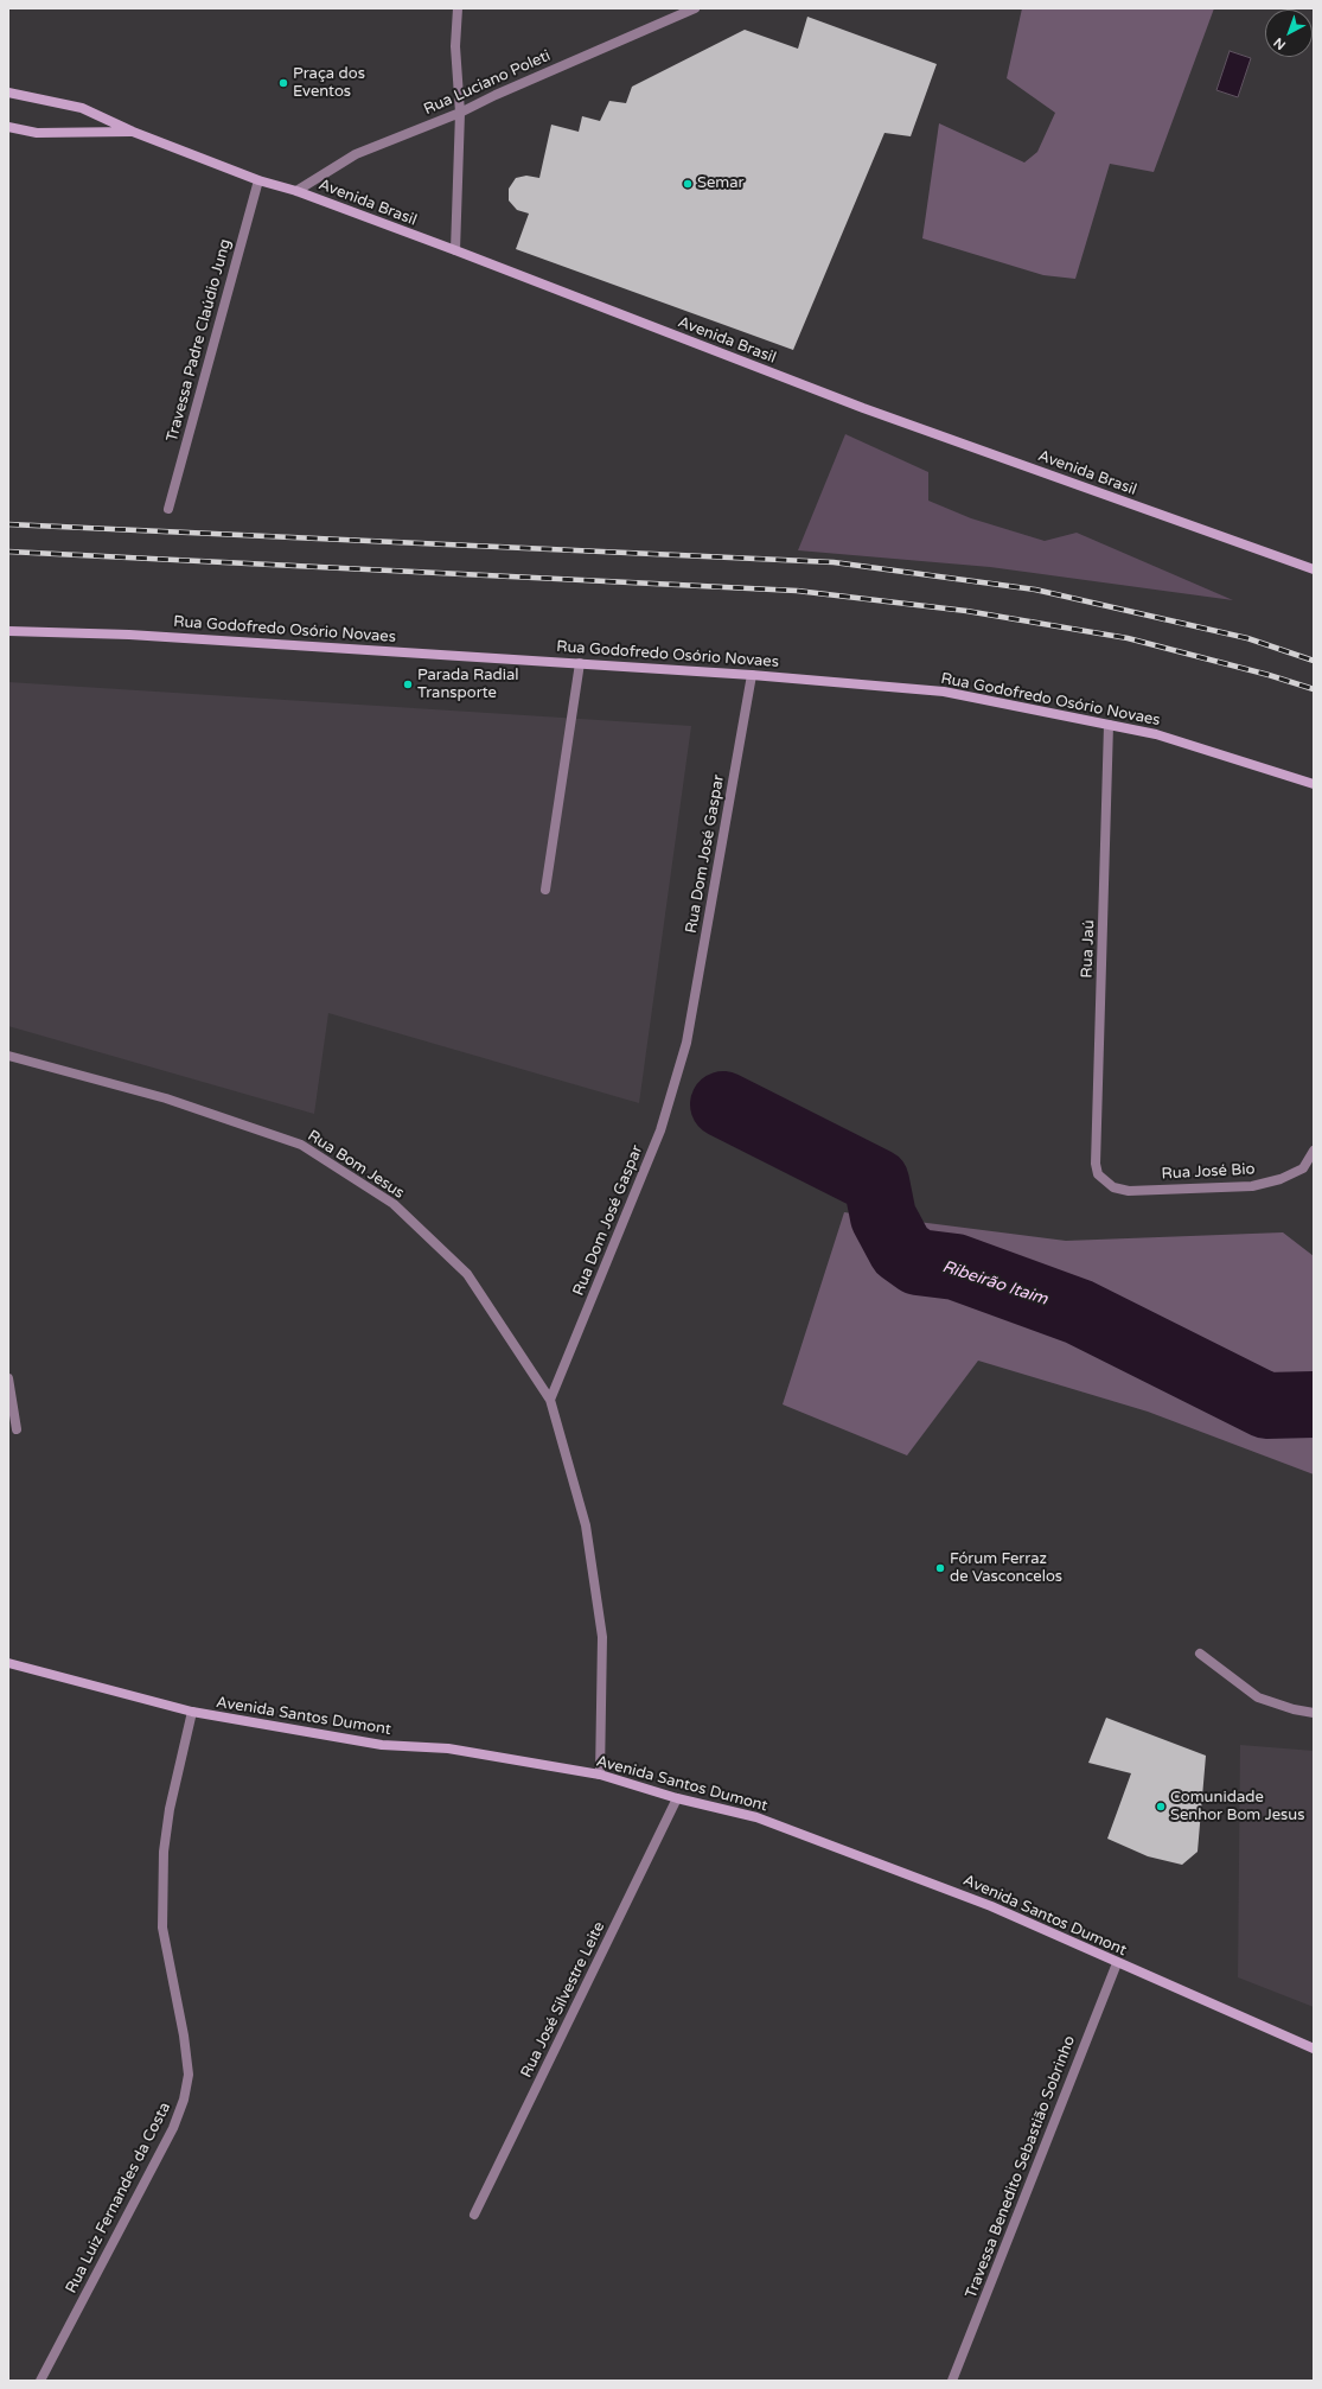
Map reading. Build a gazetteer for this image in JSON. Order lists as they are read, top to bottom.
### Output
{
  "streets": {
    "main road": ["Avenida Brasil", "Rua Godofredo Osório Novaes", "Avenida Santos Dumont"],
    "street": [
      "Rua Luciano Poleti",
      "Travessa Padre Claúdio Jung",
      "Rua Dom José Gaspar",
      "Rua Jaú",
      "Rua Bom Jesus",
      "Rua José Bio",
      "Rua José Silvestre Leite",
      "Travessa Benedito Sebastião Sobrinho",
      "Rua Luiz Fernandes da Costa"
    ]
  },
  "crossings": [
    ["Rua Luciano Poleti", "Avenida Brasil"],
    ["Avenida Brasil", "Travessa Padre Claúdio Jung"],
    ["Rua Godofredo Osório Novaes", "Rua Dom José Gaspar"],
    ["Rua Godofredo Osório Novaes", "Rua Jaú"],
    ["Rua Dom José Gaspar", "Rua Bom Jesus"],
    ["Rua Jaú", "Rua José Bio"],
    ["Avenida Santos Dumont", "Rua José Silvestre Leite"],
    ["Avenida Santos Dumont", "Travessa Benedito Sebastião Sobrinho"],
    ["Avenida Santos Dumont", "Rua Luiz Fernandes da Costa"]
  ],
  "water": ["Ribeirão Itaim"],
  "places": [
    "Praça dos Eventos",
    "Semar",
    "Parada Radial Transporte",
    "Fórum Ferraz de Vasconcelos",
    "Comunidade Senhor Bom Jesus"
  ],
  "north": "bottom left"
}
